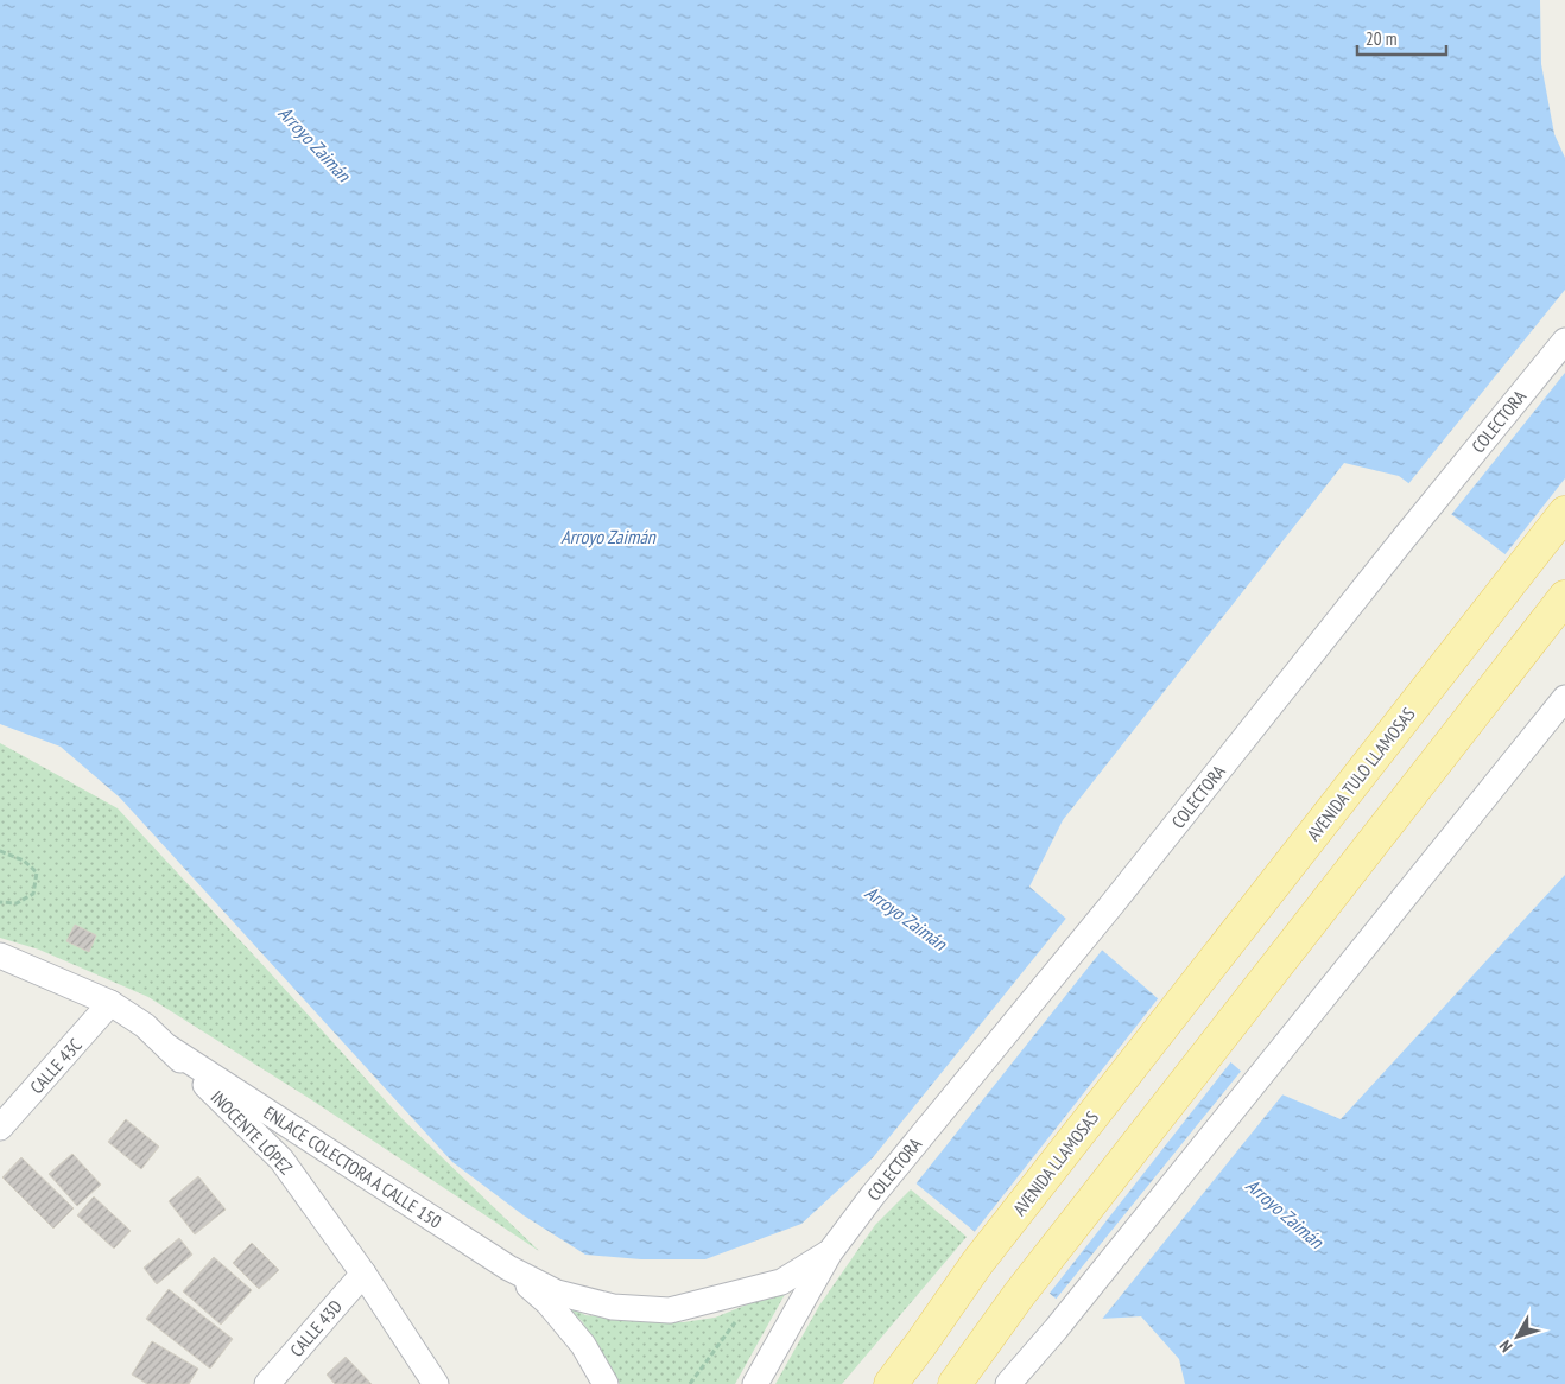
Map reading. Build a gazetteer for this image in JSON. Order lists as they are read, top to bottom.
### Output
{
  "streets": {
    "main road": ["AVENIDA TULO LLAMOSAS", "AVENIDA LLAMOSAS"],
    "street": [
      "COLECTORA",
      "CALLE 43C",
      "INOCENTE LÓPEZ",
      "ENLACE COLECTORA A CALLE 150",
      "CALLE 43D"
    ]
  },
  "crossings": [
    ["COLECTORA", "ENLACE COLECTORA A CALLE 150"],
    ["AVENIDA TULO LLAMOSAS", "AVENIDA LLAMOSAS"],
    ["CALLE 43C", "INOCENTE LÓPEZ"],
    ["INOCENTE LÓPEZ", "ENLACE COLECTORA A CALLE 150"],
    ["INOCENTE LÓPEZ", "CALLE 43D"]
  ],
  "water": ["Arroyo Zaimán"],
  "scale_bar": "20 m",
  "north": "bottom left"
}
